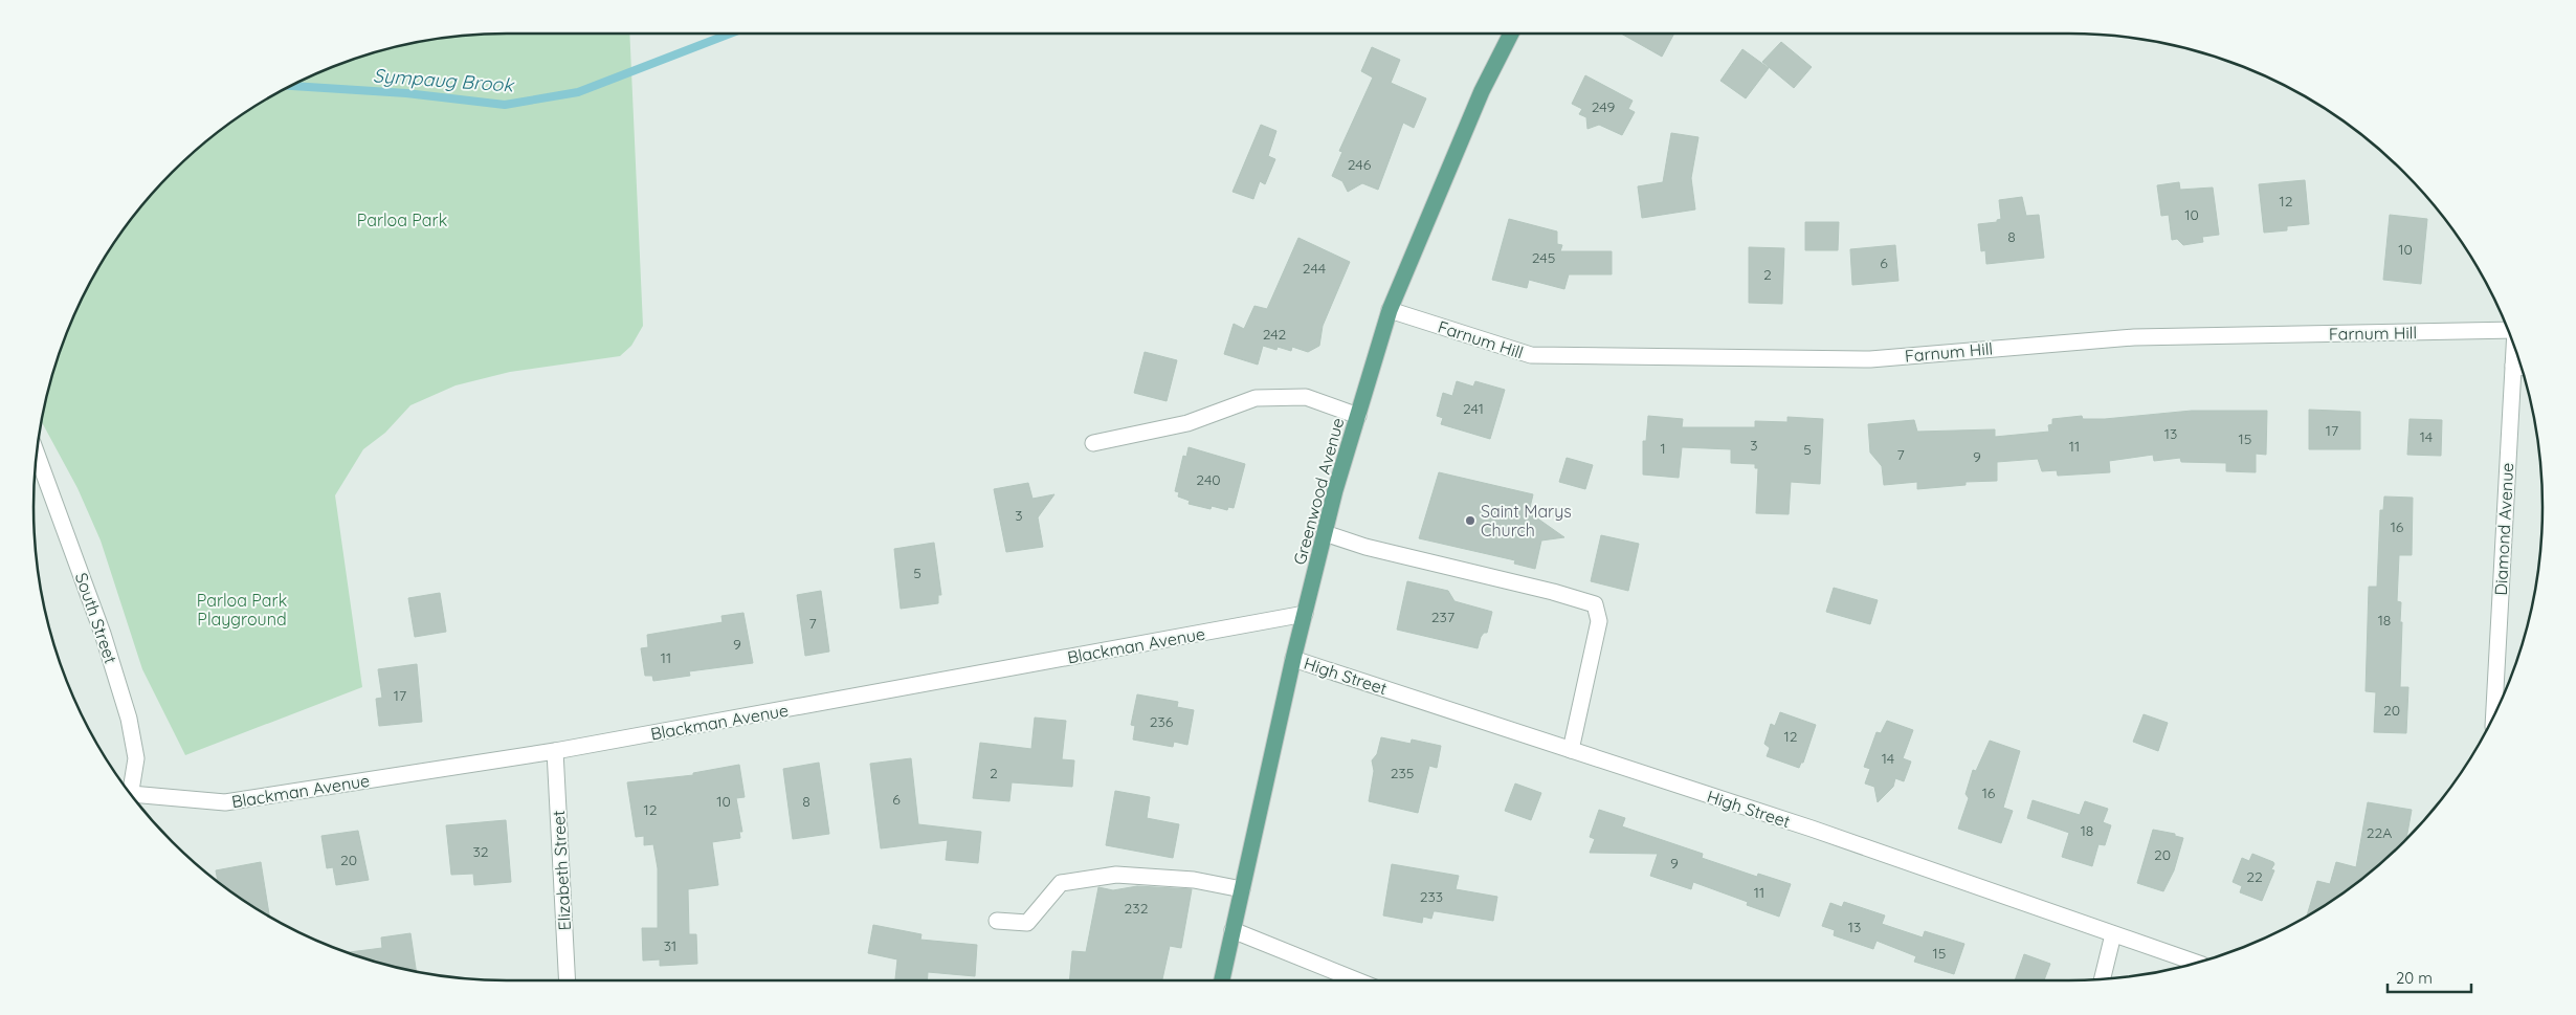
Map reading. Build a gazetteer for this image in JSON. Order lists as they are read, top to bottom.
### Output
{
  "streets": {
    "main road": ["Greenwood Avenue"],
    "street": [
      "Farnum Hill",
      "Diamond Avenue",
      "South Street",
      "Blackman Avenue",
      "High Street",
      "Elizabeth Street"
    ]
  },
  "crossings": [
    ["Farnum Hill", "Greenwood Avenue"],
    ["Greenwood Avenue", "Blackman Avenue"],
    ["Greenwood Avenue", "High Street"],
    ["Blackman Avenue", "Elizabeth Street"]
  ],
  "water": ["Sympaug Brook"],
  "parks": ["Parloa Park", "Parloa Park Playground"],
  "places": ["Saint Marys Church"],
  "house_numbers": [
    "249",
    "246",
    "12",
    "10",
    "8",
    "10",
    "245",
    "6",
    "244",
    "2",
    "242",
    "241",
    "17",
    "13",
    "14",
    "15",
    "3",
    "11",
    "1",
    "5",
    "7",
    "9",
    "240",
    "3",
    "16",
    "5",
    "237",
    "18",
    "7",
    "9",
    "11",
    "17",
    "20",
    "236",
    "12",
    "14",
    "2",
    "235",
    "16",
    "6",
    "10",
    "8",
    "12",
    "18",
    "22A",
    "32",
    "20",
    "20",
    "9",
    "22",
    "11",
    "233",
    "232",
    "13",
    "31",
    "15"
  ],
  "scale_bar": "20 m"
}
